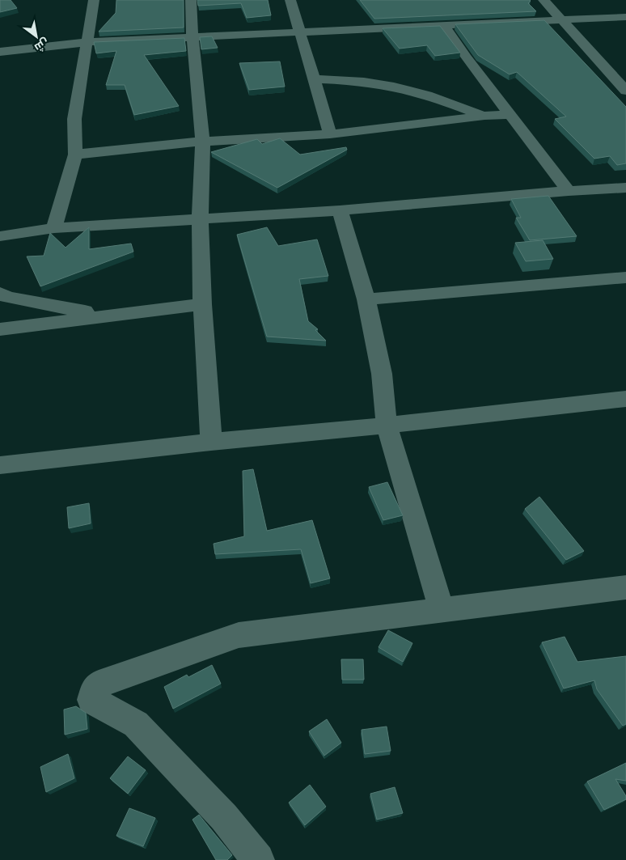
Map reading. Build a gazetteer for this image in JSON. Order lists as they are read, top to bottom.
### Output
{
  "north": "bottom right"
}
